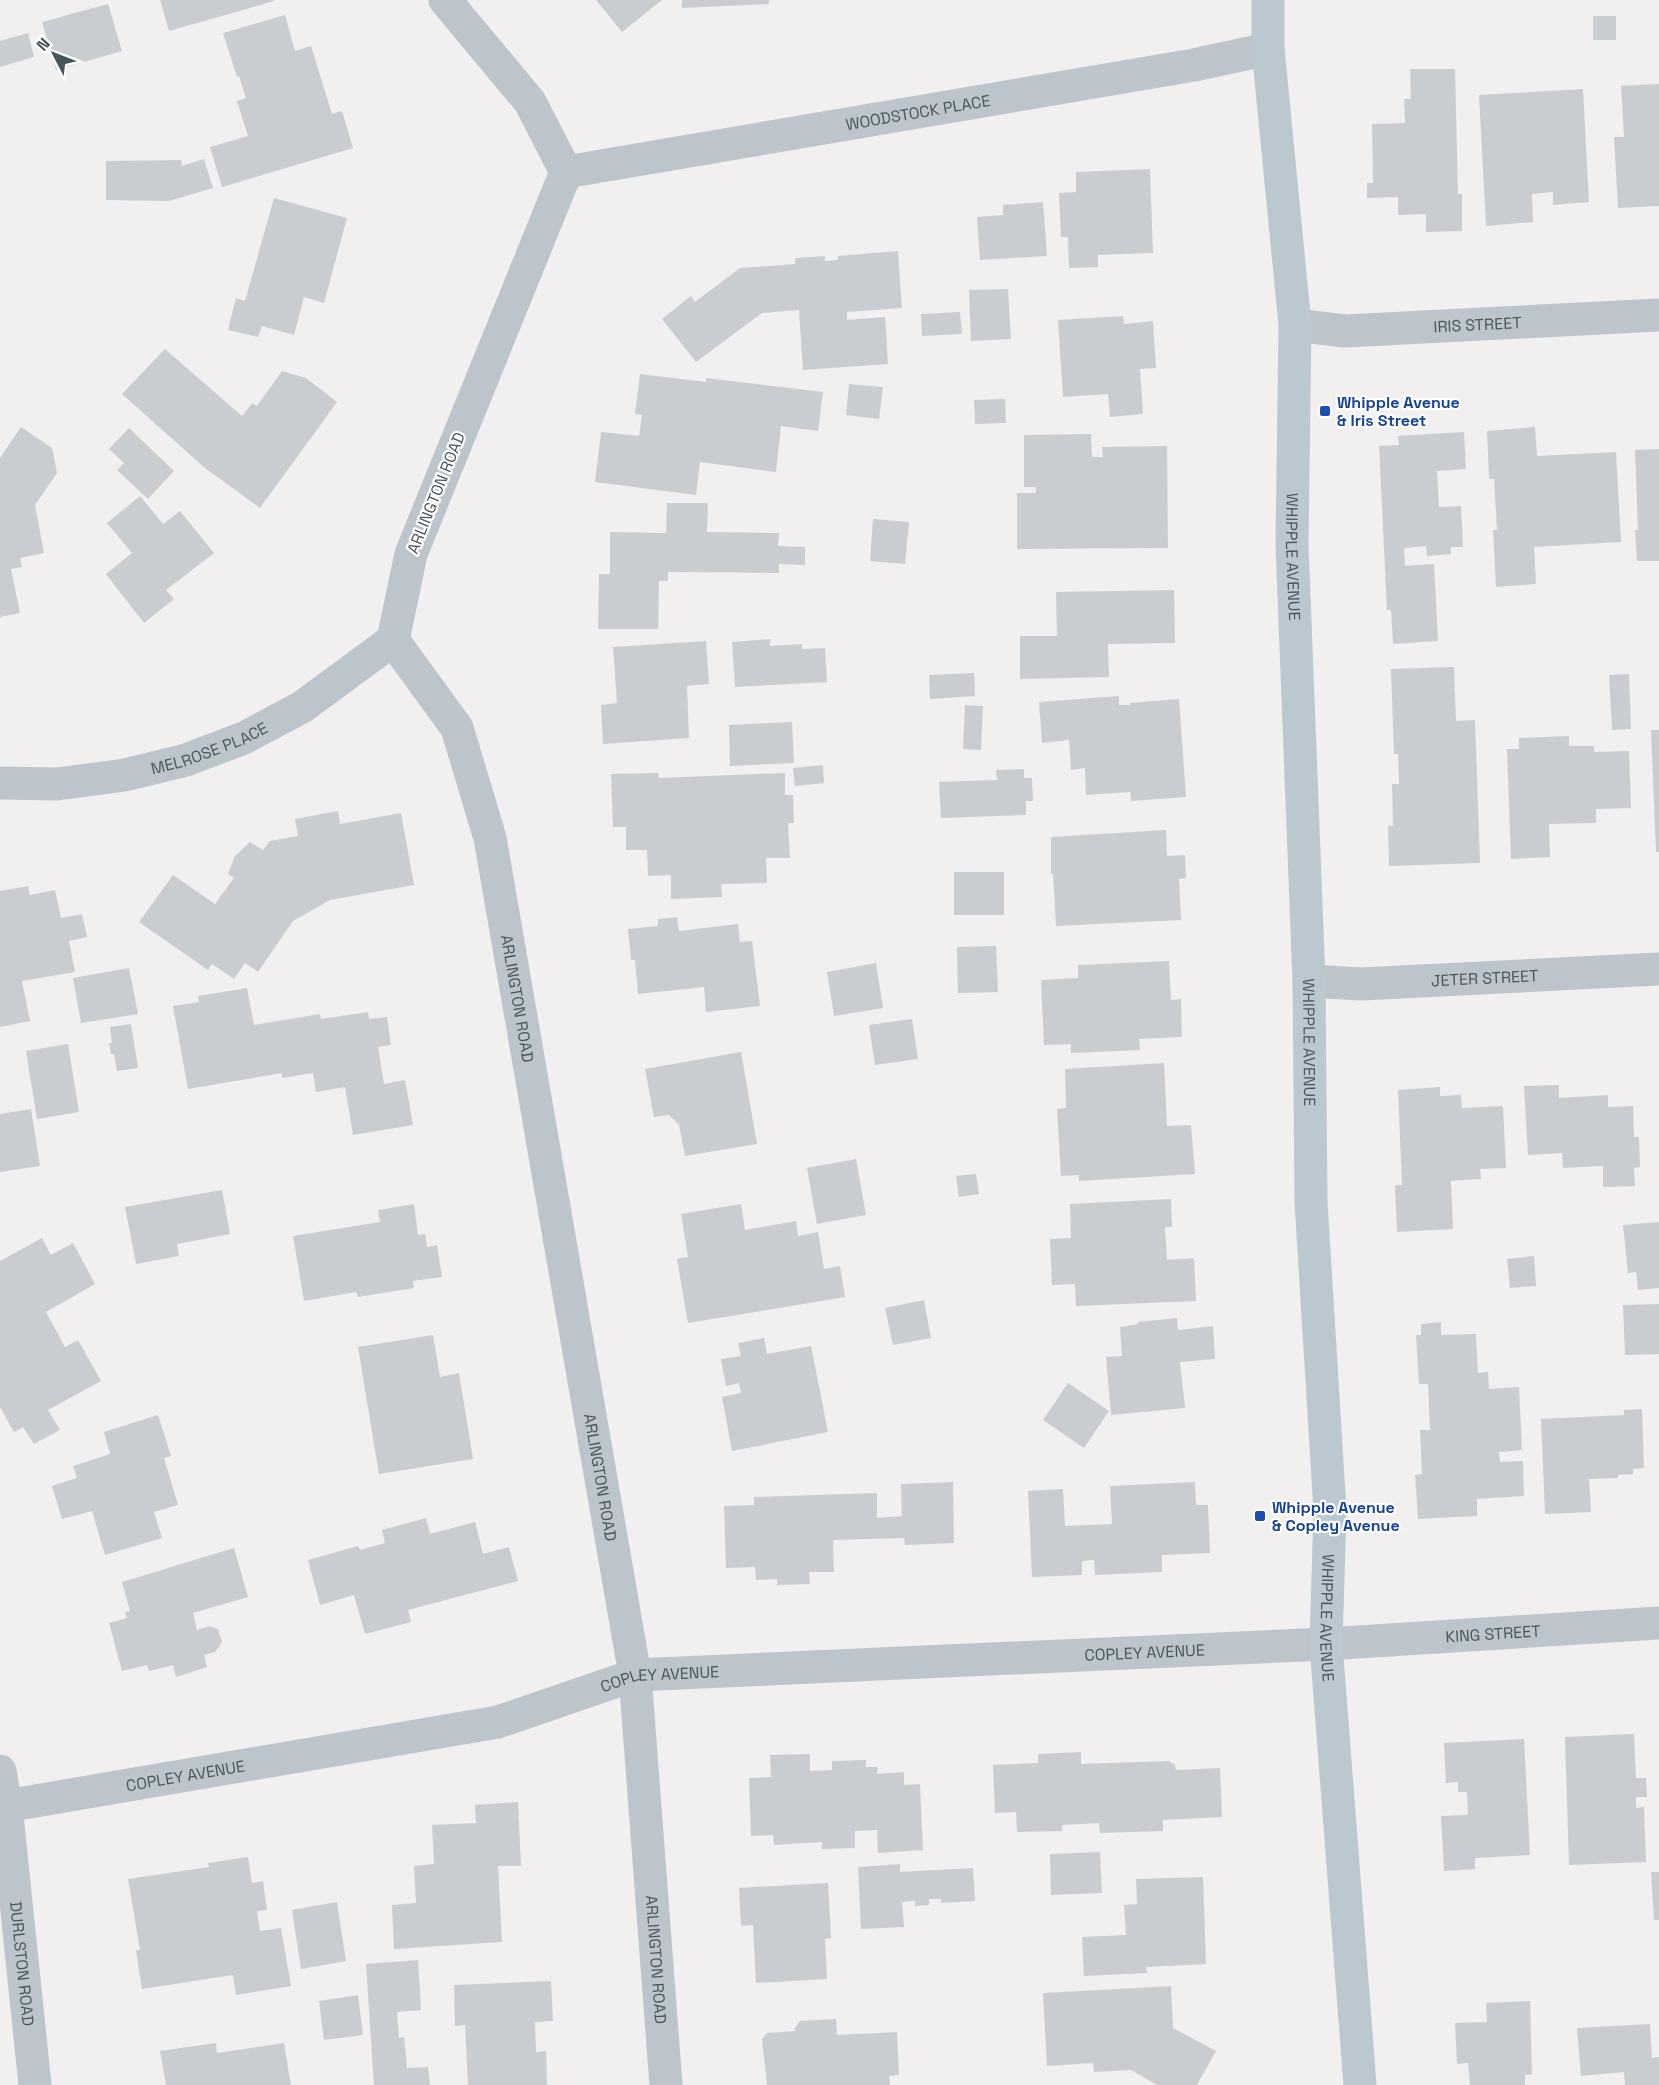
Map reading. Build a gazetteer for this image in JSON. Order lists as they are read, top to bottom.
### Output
{
  "streets": {
    "main road": ["WHIPPLE AVENUE"],
    "street": [
      "WOODSTOCK PLACE",
      "IRIS STREET",
      "ARLINGTON ROAD",
      "MELROSE PLACE",
      "JETER STREET",
      "KING STREET",
      "COPLEY AVENUE",
      "DURLSTON ROAD"
    ]
  },
  "crossings": [
    ["WOODSTOCK PLACE", "ARLINGTON ROAD"],
    ["WOODSTOCK PLACE", "WHIPPLE AVENUE"],
    ["IRIS STREET", "WHIPPLE AVENUE"],
    ["ARLINGTON ROAD", "MELROSE PLACE"],
    ["ARLINGTON ROAD", "COPLEY AVENUE"],
    ["WHIPPLE AVENUE", "JETER STREET"],
    ["WHIPPLE AVENUE", "KING STREET"],
    ["WHIPPLE AVENUE", "COPLEY AVENUE"],
    ["KING STREET", "COPLEY AVENUE"],
    ["COPLEY AVENUE", "DURLSTON ROAD"]
  ],
  "places": {
    "transit": ["Whipple Avenue & Iris Street", "Whipple Avenue & Copley Avenue"]
  },
  "north": "top left"
}
